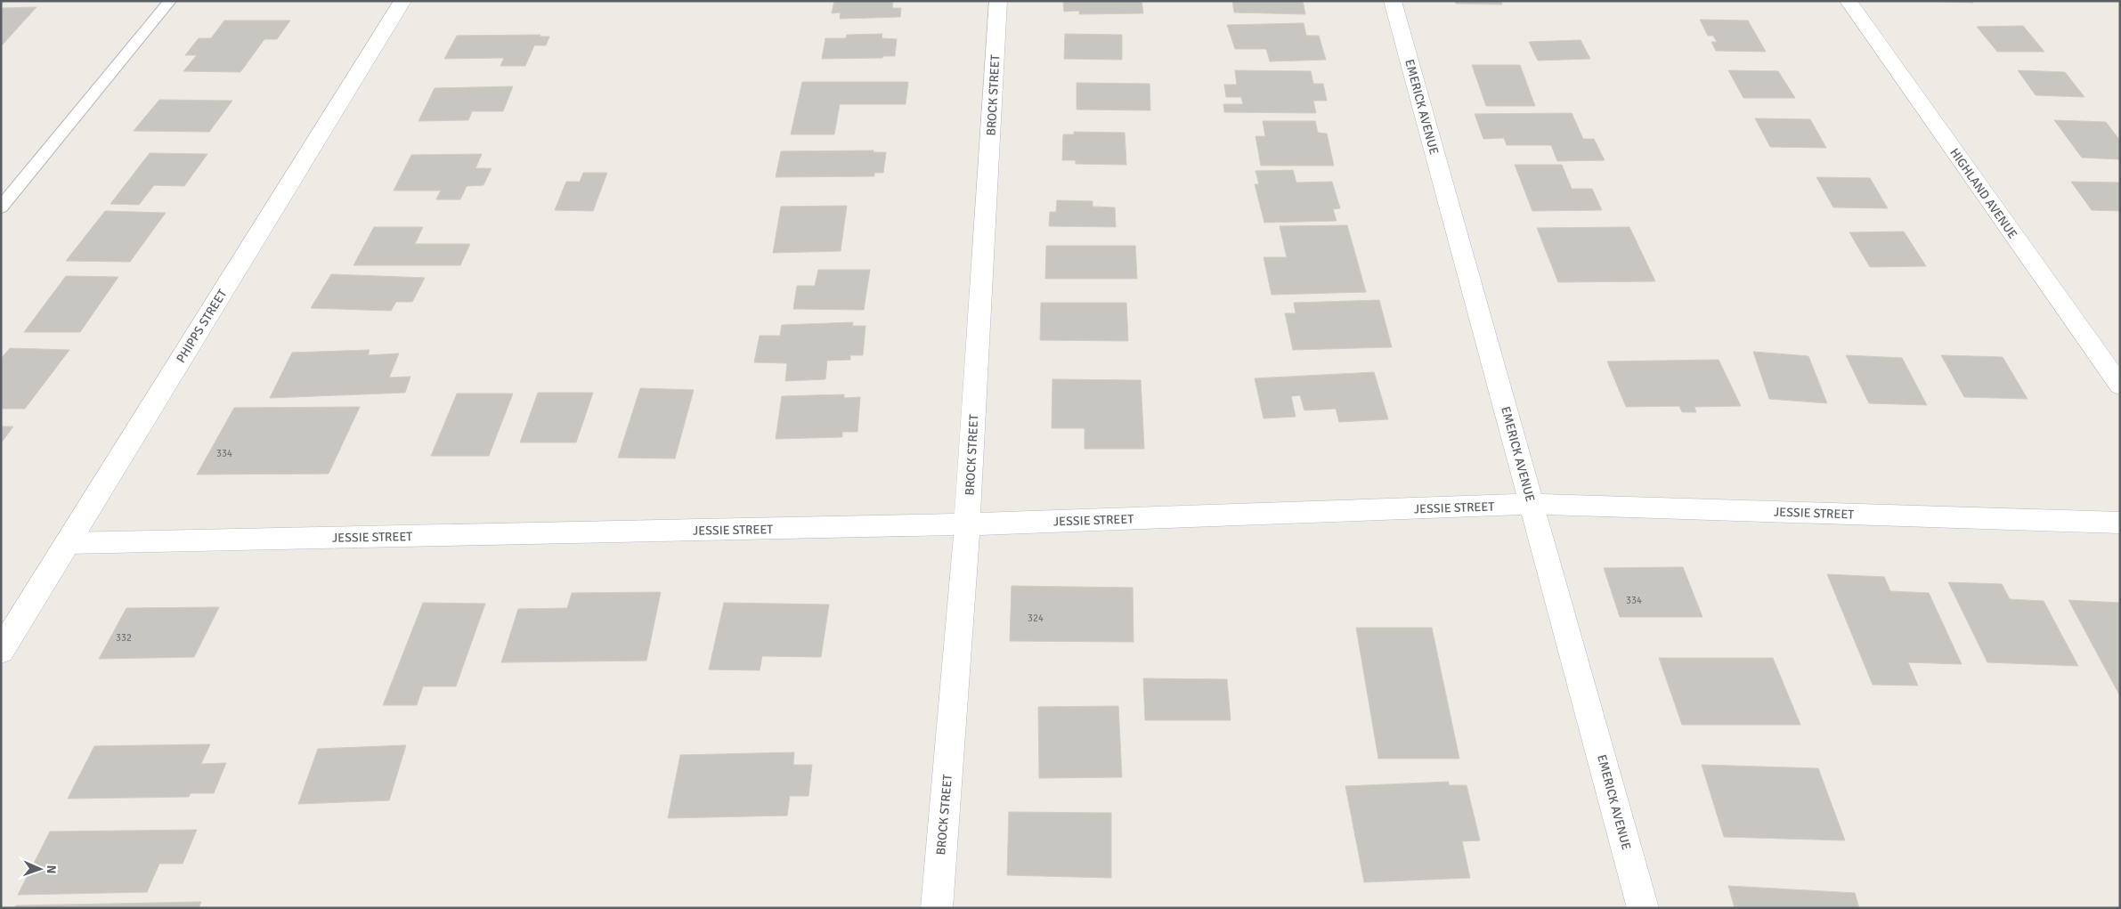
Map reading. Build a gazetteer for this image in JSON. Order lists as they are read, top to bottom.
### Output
{
  "streets": {
    "street": [
      "BROCK STREET",
      "EMERICK AVENUE",
      "HIGHLAND AVENUE",
      "PHIPPS STREET",
      "JESSIE STREET"
    ]
  },
  "crossings": [
    ["BROCK STREET", "JESSIE STREET"],
    ["EMERICK AVENUE", "JESSIE STREET"],
    ["PHIPPS STREET", "JESSIE STREET"]
  ],
  "house_numbers": [
    "334",
    "334",
    "324",
    "332"
  ],
  "north": "right"
}
